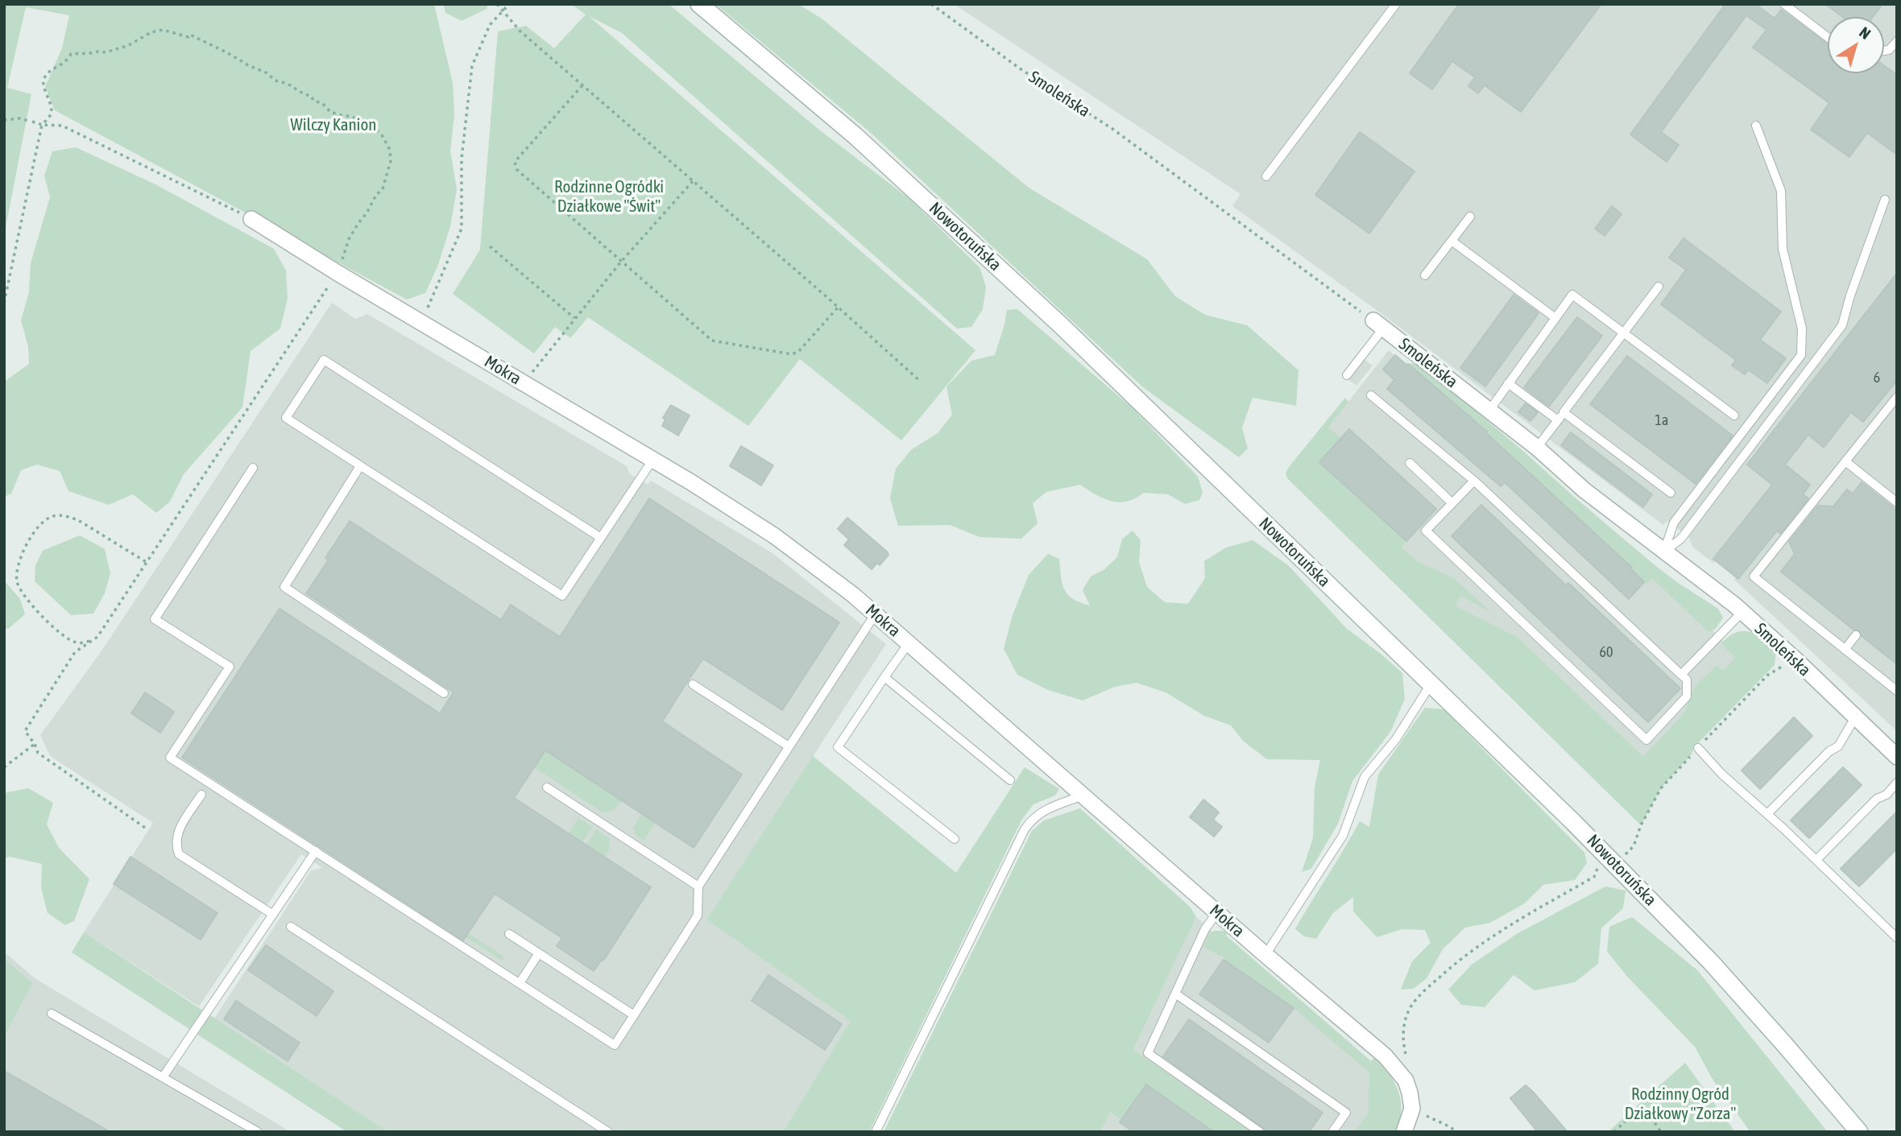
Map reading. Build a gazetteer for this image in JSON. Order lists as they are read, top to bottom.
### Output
{
  "streets": {
    "main road": ["Nowotoruńska"],
    "street": ["Smoleńska", "Mokra"]
  },
  "parks": ["Wilczy Kanion", "Rodzinne Ogródki Działkowe \"Świt\"", "Rodzinny Ogród Działkowy \"Zorza\""],
  "house_numbers": ["6", "1a", "60"],
  "north": "top right"
}
